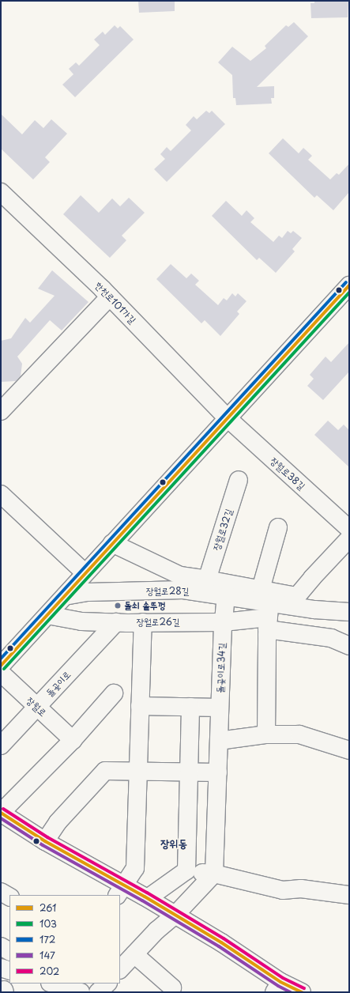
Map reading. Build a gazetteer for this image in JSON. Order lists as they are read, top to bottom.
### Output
{
  "streets": {
    "street": [
      "한천로101가길",
      "장월로38길",
      "장월로32길",
      "장월로28길",
      "장월로26길",
      "돌곶이로34길",
      "돌곶이로",
      "장월로"
    ]
  },
  "crossings": [
    ["한천로101가길", "장월로38길"],
    ["장월로28길", "장월로26길"],
    ["장월로28길", "돌곶이로34길"],
    ["장월로26길", "돌곶이로34길"],
    ["장월로26길", "돌곶이로"],
    ["돌곶이로", "장월로"]
  ],
  "districts": ["장위동"],
  "places": ["돌쇠 솥뚜껑"],
  "lines": [
    "transit line 172",
    "transit line 261",
    "transit line 103",
    "transit line 202",
    "transit line 147"
  ],
  "legend": [
    "261",
    "103",
    "172",
    "147",
    "202"
  ]
}
